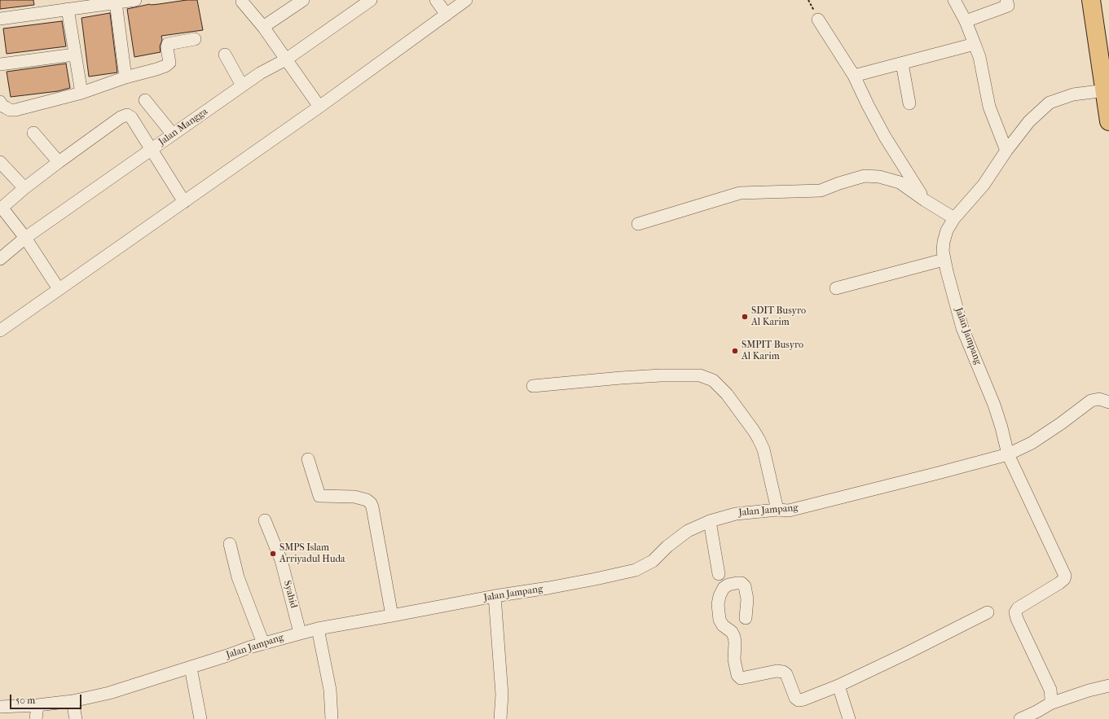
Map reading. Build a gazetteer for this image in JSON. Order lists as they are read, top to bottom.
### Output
{
  "streets": {
    "street": ["Jalan Mangga", "Jalan Jampang", "Syahid"]
  },
  "crossings": [
    ["Jalan Jampang", "Syahid"]
  ],
  "places": ["SDIT Busyro Al Karim", "SMPIT Busyro Al Karim", "SMPS Islam Arriyadul Huda"],
  "scale_bar": "50 m"
}
